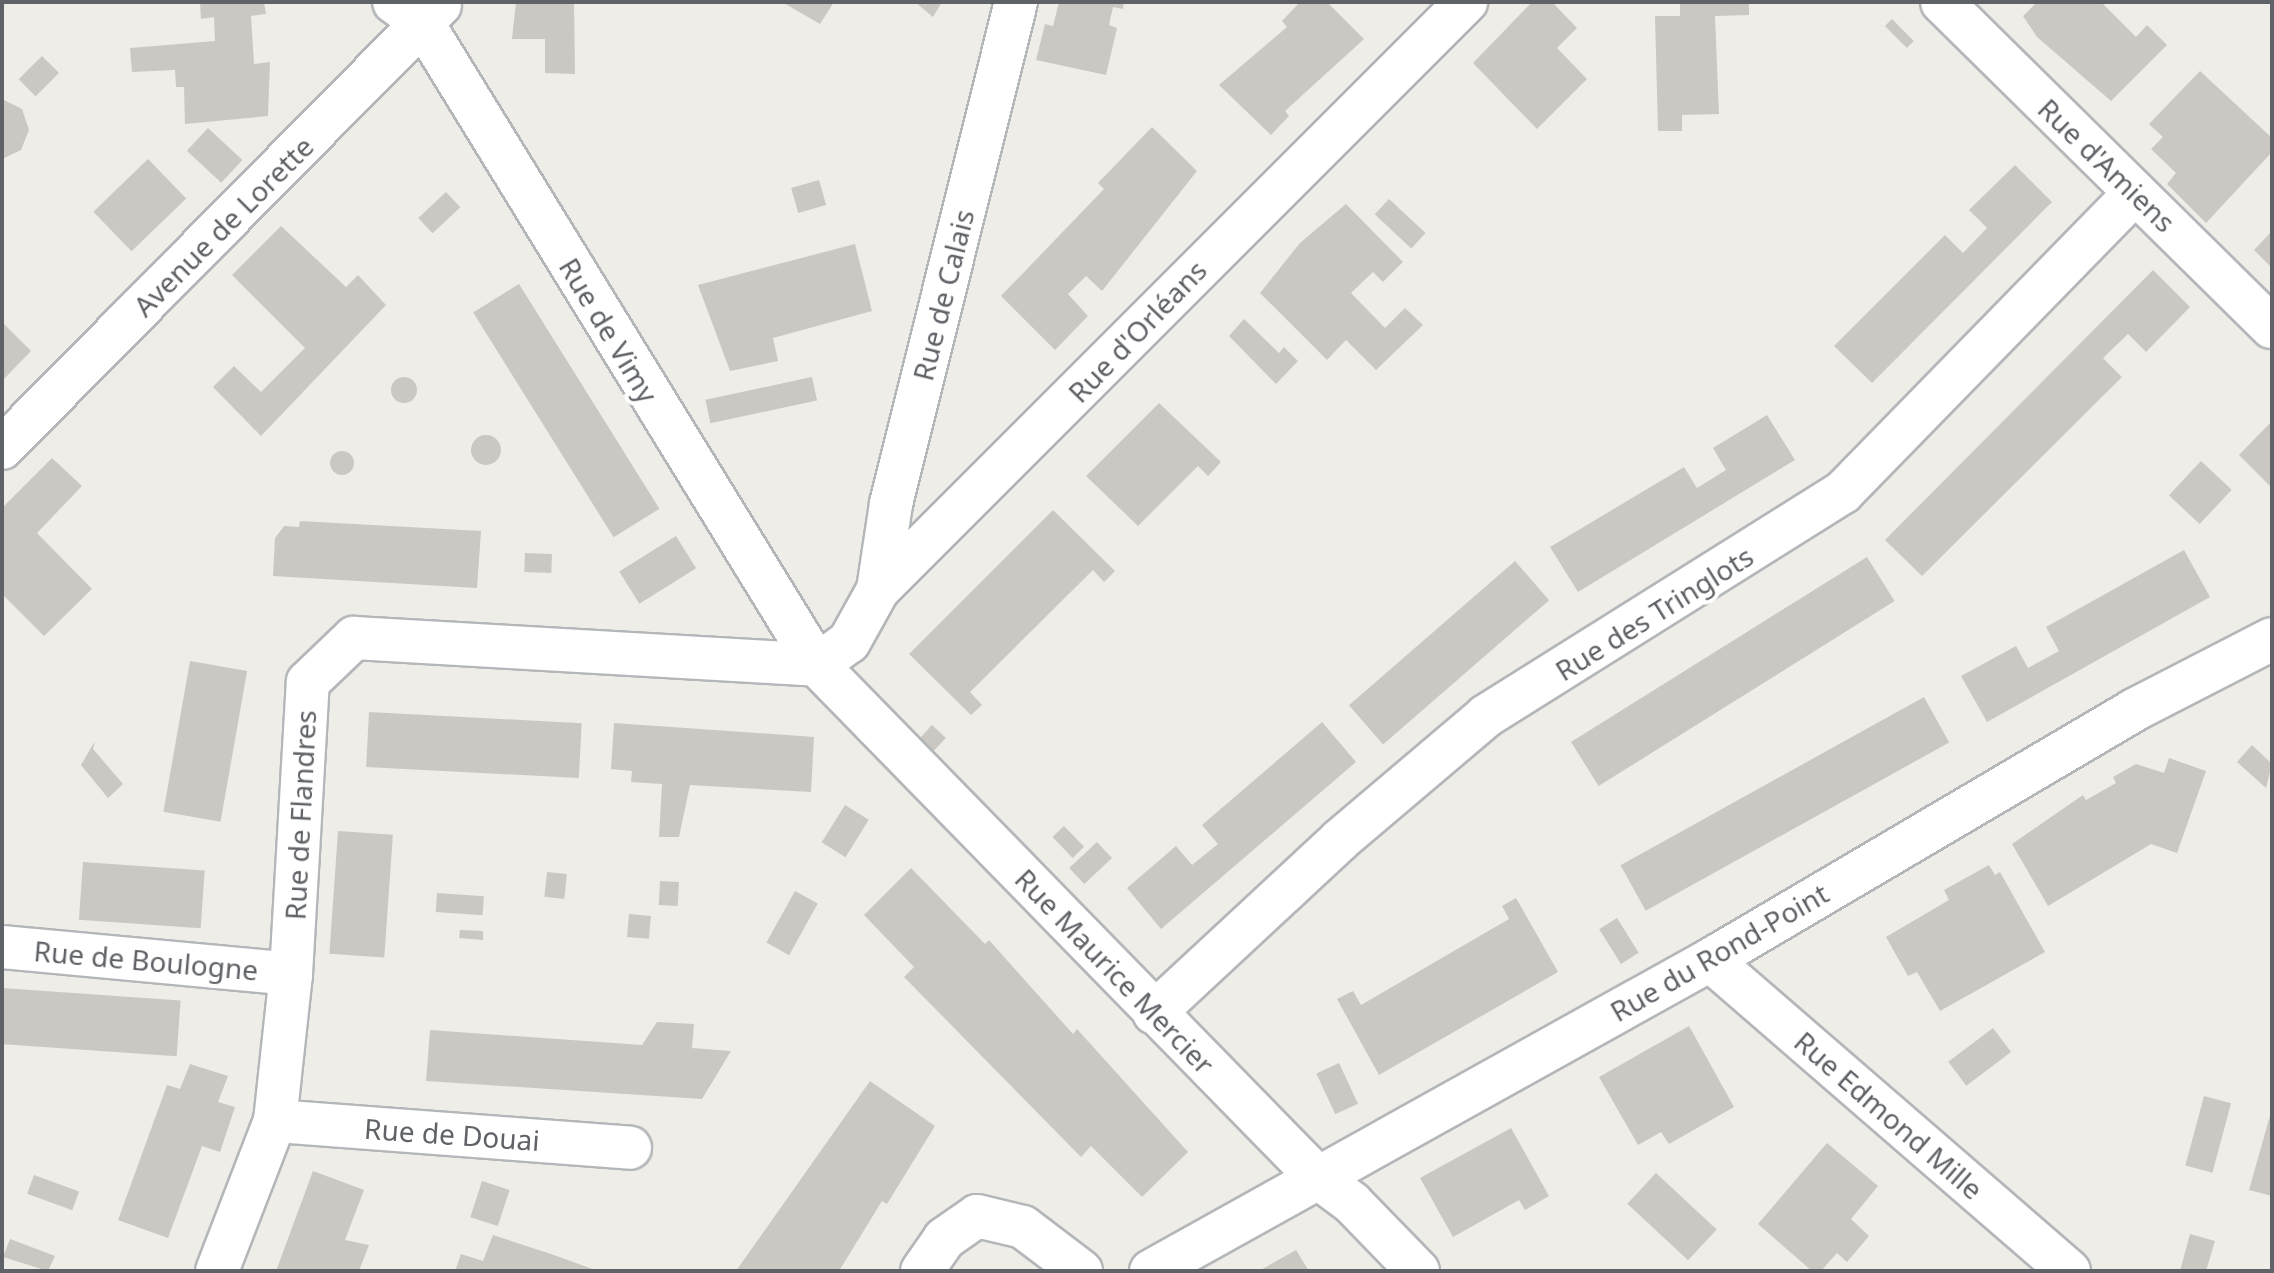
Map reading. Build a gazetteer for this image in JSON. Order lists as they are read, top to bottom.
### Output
{
  "streets": {
    "street": [
      "Rue d'Amiens",
      "Avenue de Lorette",
      "Rue de Calais",
      "Rue de Vimy",
      "Rue d'Orléans",
      "Rue des Tringlots",
      "Rue de Flandres",
      "Rue du Rond-Point",
      "Rue de Boulogne",
      "Rue Maurice Mercier",
      "Rue Edmond Mille",
      "Rue de Douai"
    ]
  },
  "crossings": [
    ["Rue d'Amiens", "Rue des Tringlots"],
    ["Avenue de Lorette", "Rue de Vimy"],
    ["Rue de Calais", "Rue d'Orléans"],
    ["Rue de Vimy", "Rue d'Orléans"],
    ["Rue de Vimy", "Rue de Flandres"],
    ["Rue de Vimy", "Rue Maurice Mercier"],
    ["Rue d'Orléans", "Rue de Flandres"],
    ["Rue d'Orléans", "Rue Maurice Mercier"],
    ["Rue des Tringlots", "Rue Maurice Mercier"],
    ["Rue de Flandres", "Rue de Boulogne"],
    ["Rue de Flandres", "Rue Maurice Mercier"],
    ["Rue de Flandres", "Rue de Douai"],
    ["Rue du Rond-Point", "Rue Maurice Mercier"],
    ["Rue du Rond-Point", "Rue Edmond Mille"]
  ]
}
